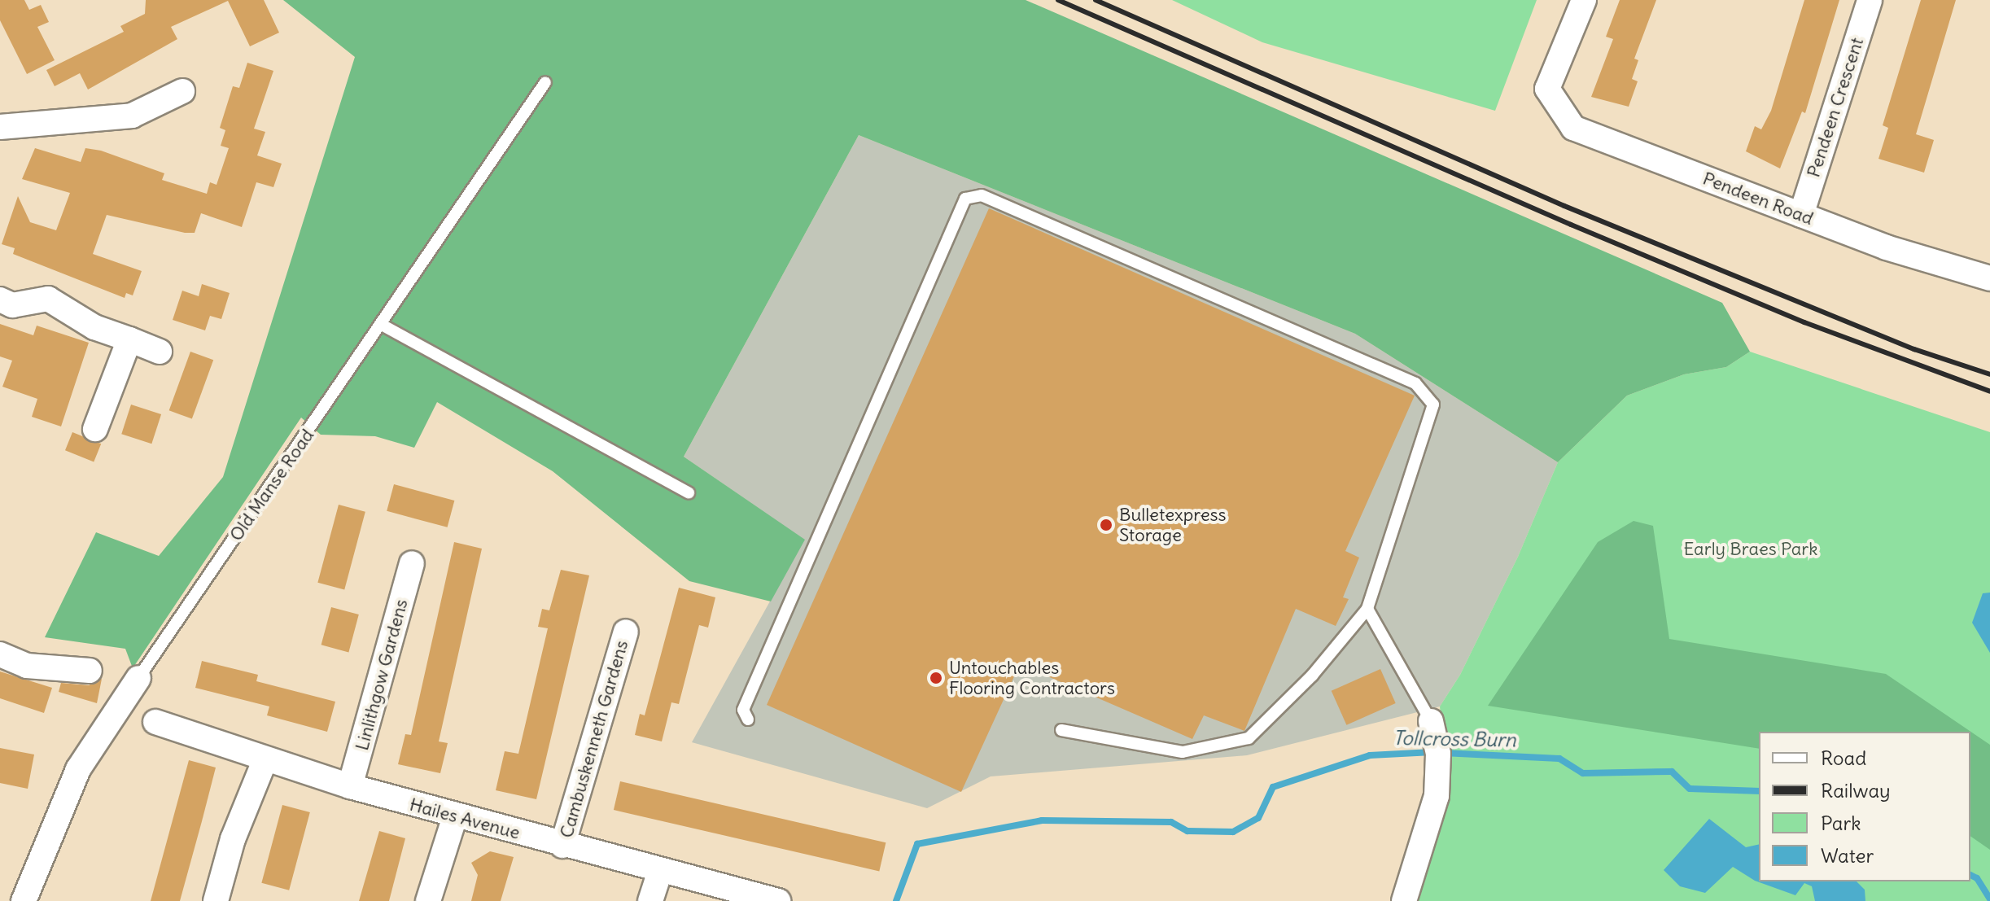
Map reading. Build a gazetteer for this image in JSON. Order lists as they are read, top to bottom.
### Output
{
  "streets": {
    "street": [
      "Pendeen Crescent",
      "Pendeen Road",
      "Old Manse Road",
      "Linlithgow Gardens",
      "Cambuskenneth Gardens",
      "Hailes Avenue"
    ]
  },
  "crossings": [
    ["Pendeen Crescent", "Pendeen Road"],
    ["Linlithgow Gardens", "Hailes Avenue"],
    ["Cambuskenneth Gardens", "Hailes Avenue"]
  ],
  "water": ["Tollcross Burn"],
  "parks": ["Early Braes Park"],
  "places": ["Bulletexpress Storage", "Untouchables Flooring Contractors"],
  "legend": [
    "Road",
    "Railway",
    "Park",
    "Water"
  ]
}
